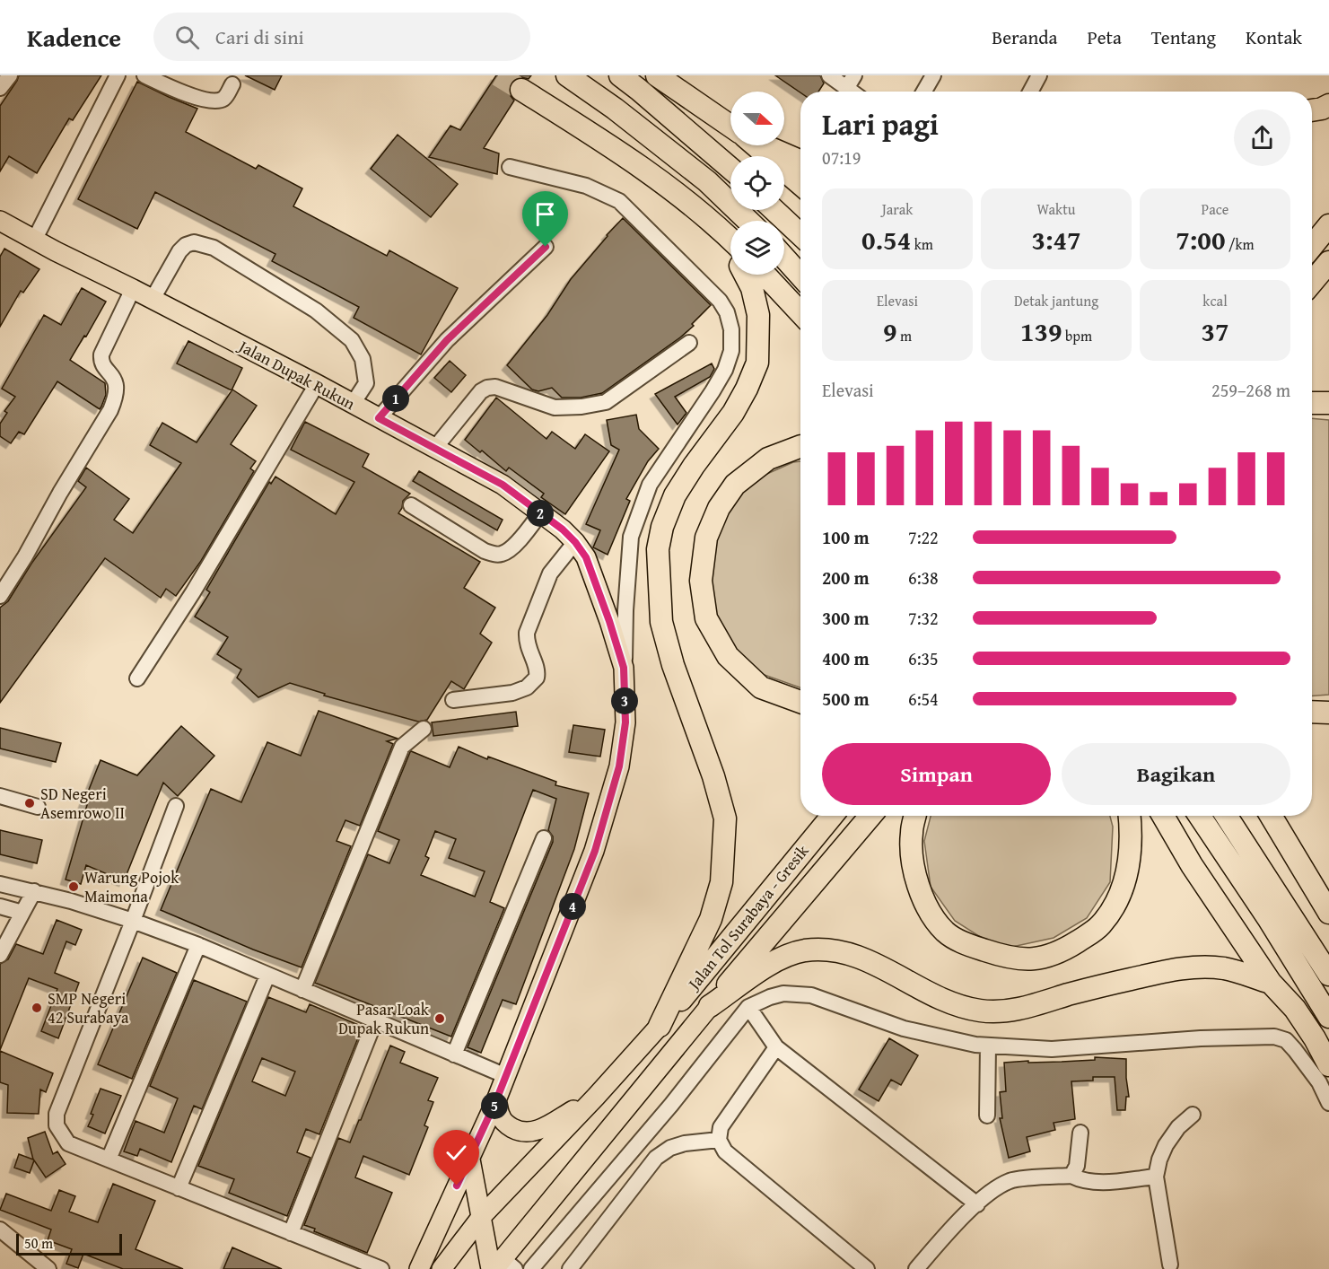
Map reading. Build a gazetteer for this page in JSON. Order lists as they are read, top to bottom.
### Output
{
  "streets": {
    "highway": ["Jalan Tol Surabaya - Gresik"],
    "main road": ["Jalan Dupak Rukun"]
  },
  "places": [
    "SD Negeri Asemrowo II",
    "Warung Pojok Maimona",
    "SMP Negeri 42 Surabaya",
    "Pasar Loak Dupak Rukun"
  ],
  "scale_bar": "50 m",
  "north": "right",
  "page": {
    "header": "Kadence",
    "search": "Cari di sini",
    "nav": [
      "Beranda",
      "Peta",
      "Tentang",
      "Kontak"
    ],
    "heading": ["Lari pagi", "07:19"],
    "stats": [
      ["Jarak", "0.54 km"],
      ["Waktu", "3:47"],
      ["Pace", "7:00 /km"],
      ["Elevasi", "9 m"],
      ["Detak jantung", "139 bpm"],
      ["kcal", "37"]
    ],
    "chart": ["Elevasi", "259–268 m"],
    "pins": [
      "1",
      "2",
      "3",
      "4",
      "5"
    ],
    "list": [
      {
        "name": "100 m",
        "note": "7:22"
      },
      {
        "name": "200 m",
        "note": "6:38"
      },
      {
        "name": "300 m",
        "note": "7:32"
      },
      {
        "name": "400 m",
        "note": "6:35"
      },
      {
        "name": "500 m",
        "note": "6:54"
      }
    ],
    "buttons": ["Simpan", "Bagikan"],
    "scale": "50 m"
  }
}
